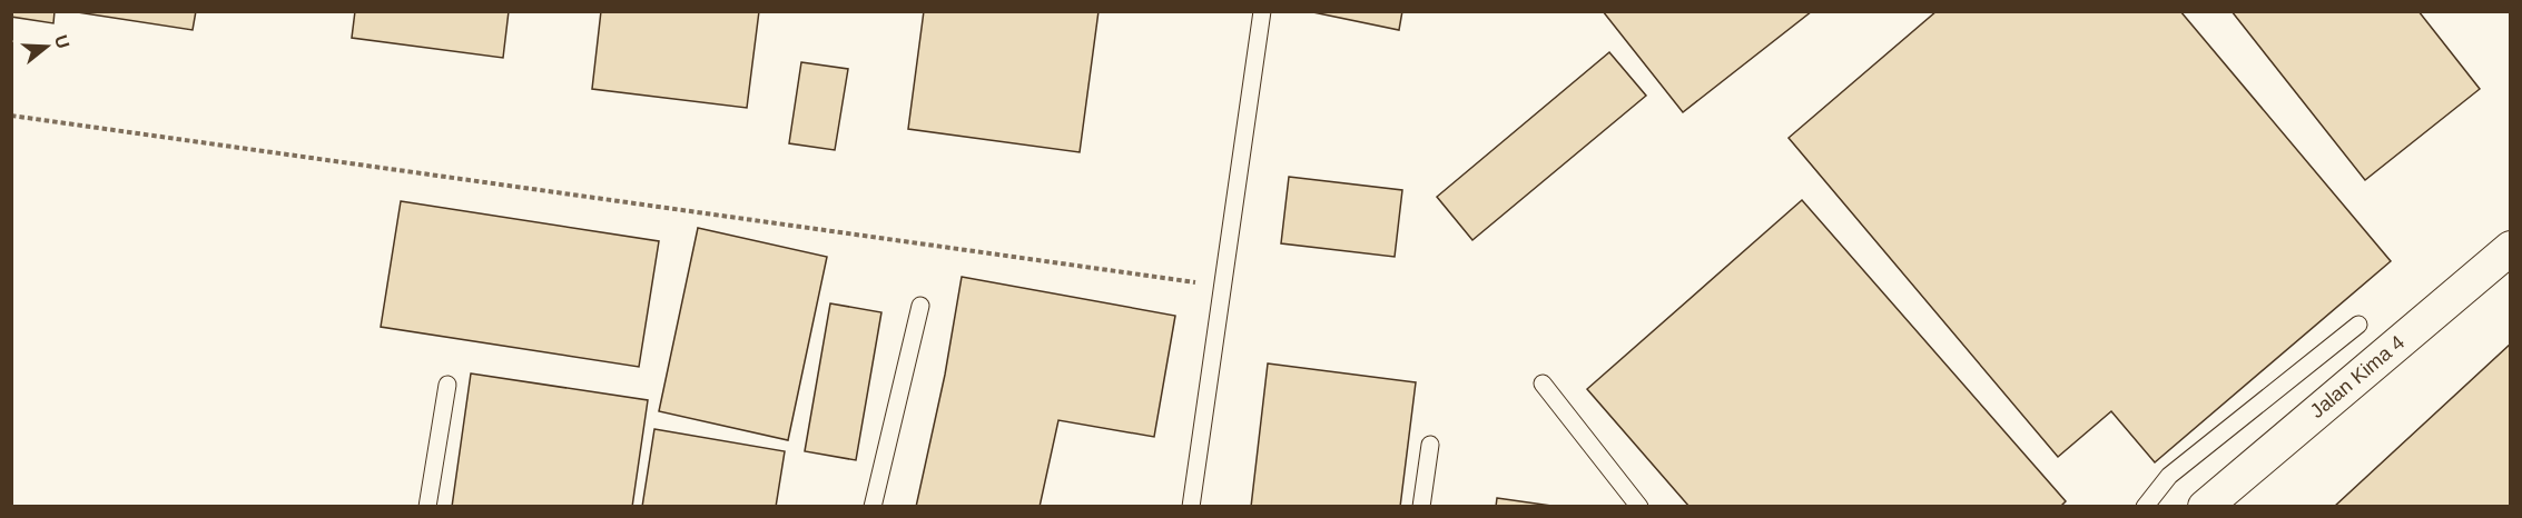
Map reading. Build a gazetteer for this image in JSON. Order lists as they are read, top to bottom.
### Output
{
  "streets": {
    "street": ["Jalan Kima 4"]
  },
  "north": "right"
}
